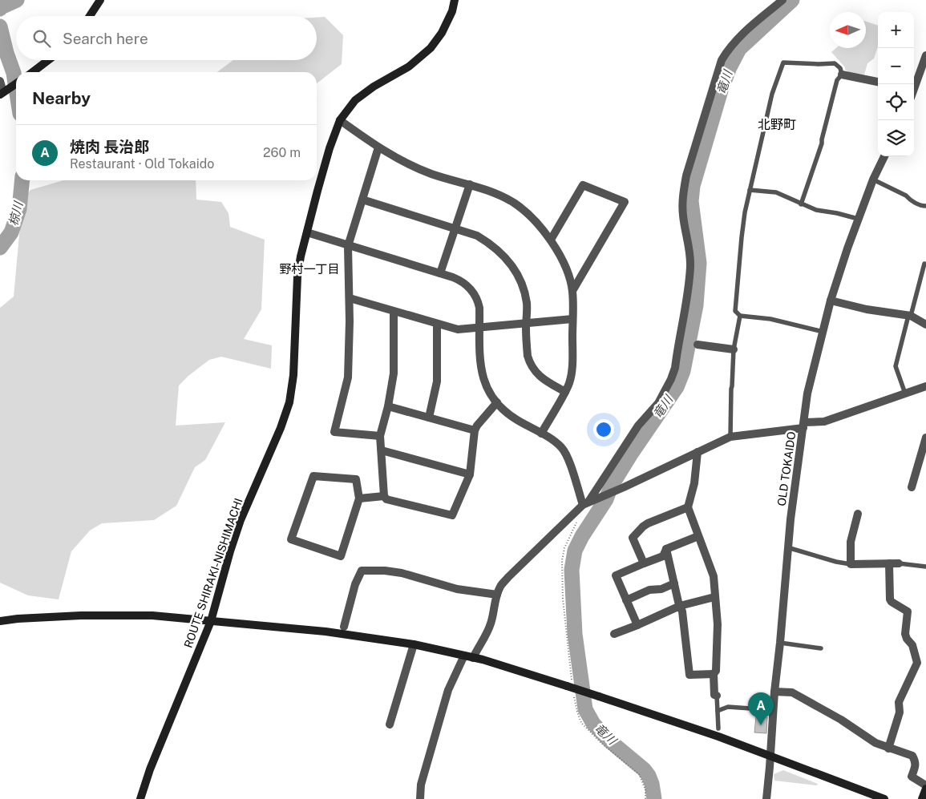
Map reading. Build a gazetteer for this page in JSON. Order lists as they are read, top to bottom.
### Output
{
  "streets": {
    "street": ["OLD TOKAIDO", "ROUTE SHIRAKI-NISHIMACHI"]
  },
  "districts": ["北野町", "野村一丁目"],
  "water": ["竜川", "椋川"],
  "north": "left",
  "page": {
    "map_buttons": ["+", "−"],
    "search": "Search here",
    "heading": "Nearby",
    "list": [
      {
        "mark": "A",
        "name": "焼肉 長治郎",
        "note": "Restaurant · Old Tokaido",
        "value": "260 m"
      }
    ],
    "pins": "A"
  }
}
